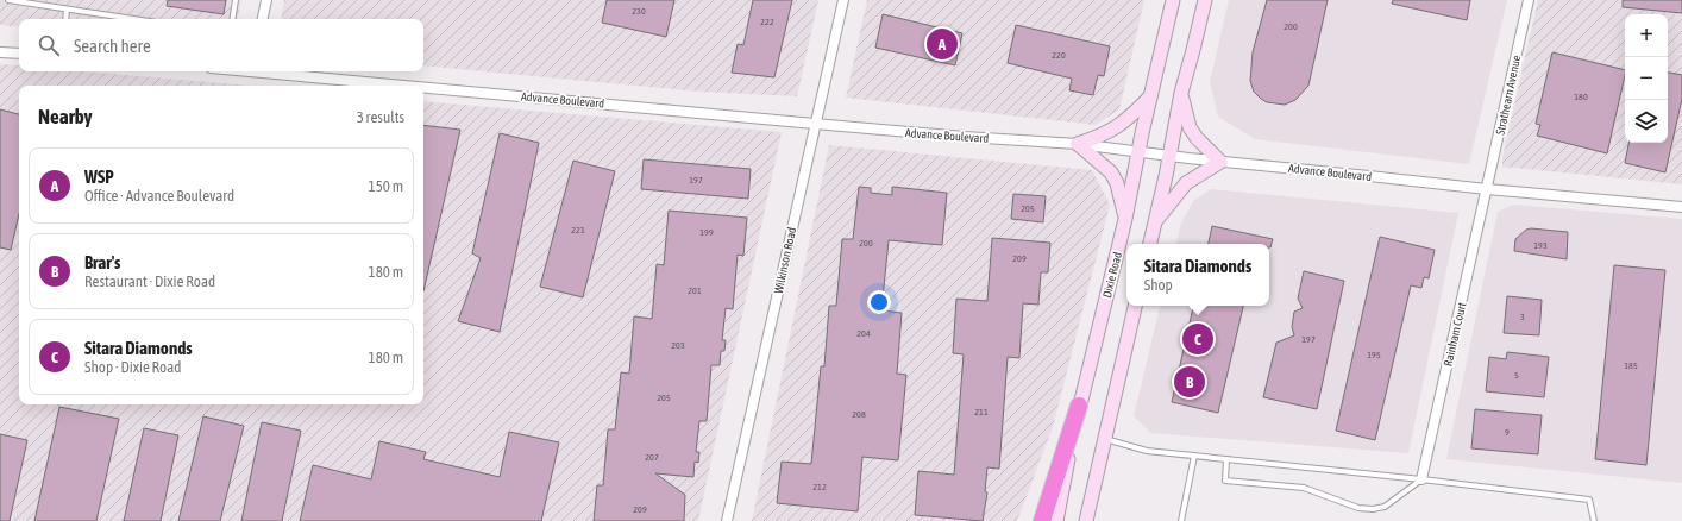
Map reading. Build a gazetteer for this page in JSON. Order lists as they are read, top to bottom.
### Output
{
  "streets": {
    "main road": ["Dixie Road"],
    "street": [
      "Strathearn Avenue",
      "Advance Boulevard",
      "Wilkinson Road",
      "Rainham Court"
    ]
  },
  "crossings": [
    ["Strathearn Avenue", "Advance Boulevard"],
    ["Strathearn Avenue", "Rainham Court"],
    ["Advance Boulevard", "Wilkinson Road"],
    ["Advance Boulevard", "Dixie Road"],
    ["Advance Boulevard", "Rainham Court"]
  ],
  "house_numbers": [
    "230",
    "222",
    "200",
    "220",
    "180",
    "197",
    "205",
    "221",
    "199",
    "200",
    "193",
    "209",
    "201",
    "3",
    "204",
    "197",
    "203",
    "195",
    "185",
    "5",
    "205",
    "211",
    "208",
    "9",
    "207",
    "212",
    "209"
  ],
  "page": {
    "map_buttons": ["+", "−"],
    "search": "Search here",
    "pins": ["A", "C", "B"],
    "heading": ["Nearby", "3 results"],
    "list": [
      {
        "mark": "A",
        "name": "WSP",
        "note": "Office · Advance Boulevard",
        "value": "150 m"
      },
      {
        "mark": "B",
        "name": "Brar's",
        "note": "Restaurant · Dixie Road",
        "value": "180 m"
      },
      {
        "mark": "C",
        "name": "Sitara Diamonds",
        "note": "Shop · Dixie Road",
        "value": "180 m"
      }
    ],
    "popup": ["Sitara Diamonds", "Shop"]
  }
}
